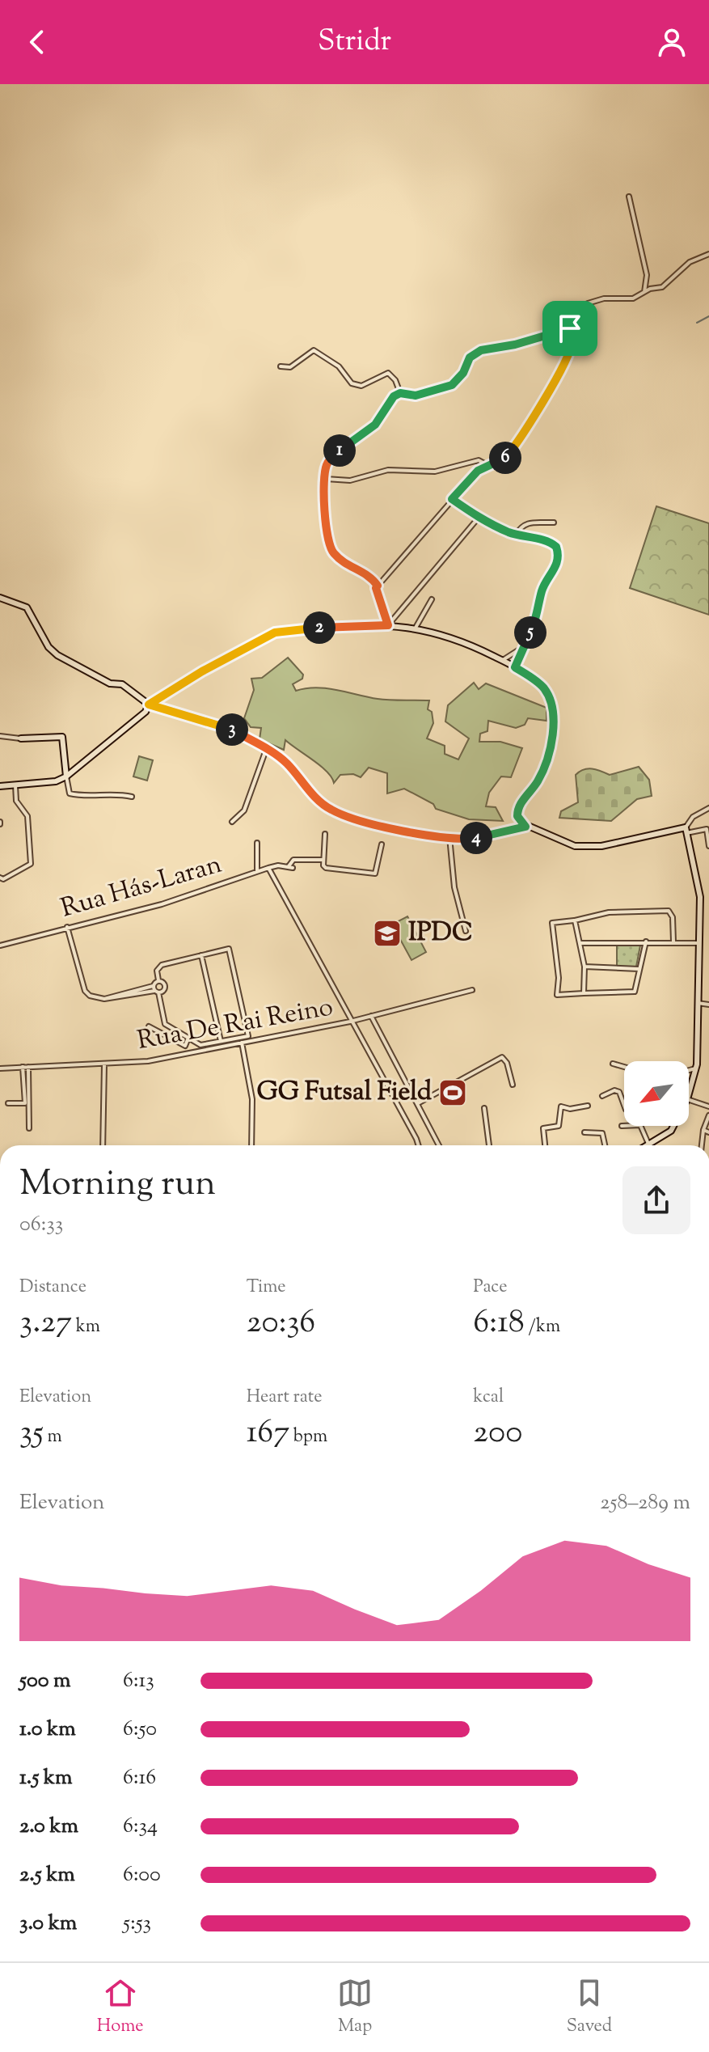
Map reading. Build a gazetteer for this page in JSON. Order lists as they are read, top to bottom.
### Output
{
  "streets": {
    "street": ["Rua Hás-Laran", "Rua De Rai Reino"]
  },
  "places": {
    "school or university": ["IPDC"],
    "sports": ["GG Futsal Field"]
  },
  "north": "bottom left",
  "page": {
    "header": "Stridr",
    "pins": [
      "1",
      "6",
      "2",
      "5",
      "3",
      "4"
    ],
    "heading": ["Morning run", "06:33"],
    "stats": [
      ["Distance", "3.27 km"],
      ["Time", "20:36"],
      ["Pace", "6:18 /km"],
      ["Elevation", "35 m"],
      ["Heart rate", "167 bpm"],
      ["kcal", "200"]
    ],
    "chart": ["Elevation", "258–289 m"],
    "list": [
      {
        "name": "500 m",
        "note": "6:13"
      },
      {
        "name": "1.0 km",
        "note": "6:50"
      },
      {
        "name": "1.5 km",
        "note": "6:16"
      },
      {
        "name": "2.0 km",
        "note": "6:34"
      },
      {
        "name": "2.5 km",
        "note": "6:00"
      },
      {
        "name": "3.0 km",
        "note": "5:53"
      }
    ],
    "tabs": ["Home", "Map", "Saved"]
  }
}
